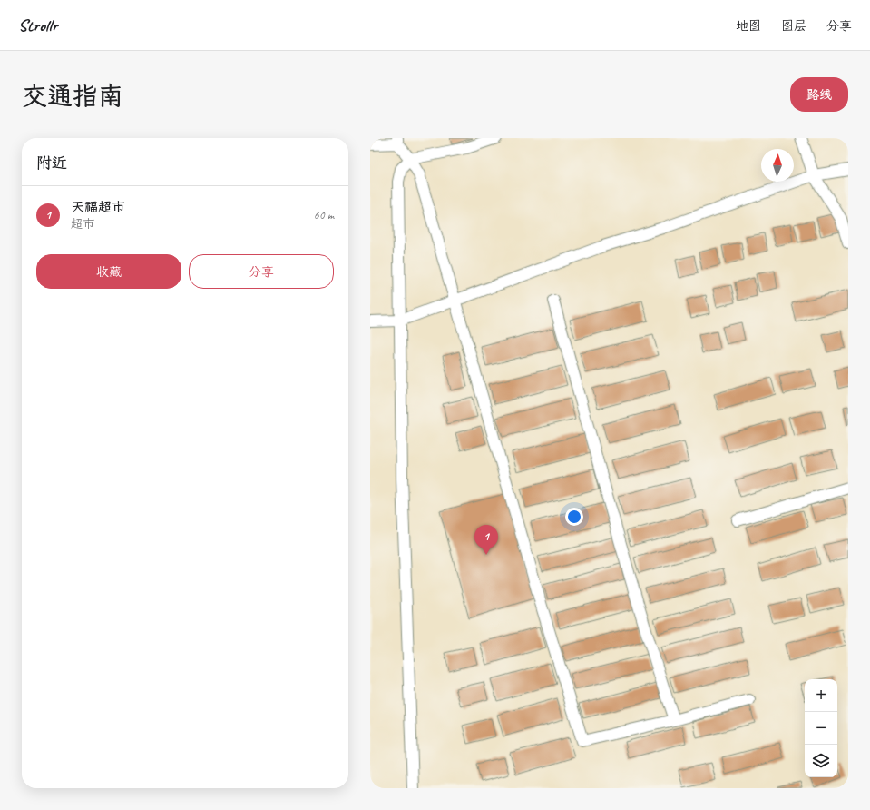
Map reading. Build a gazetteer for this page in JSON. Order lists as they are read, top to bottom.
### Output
{
  "north": "top",
  "page": {
    "header": "Strollr",
    "nav": ["地图", "图层", "分享"],
    "buttons": [
      "路线",
      ["收藏", "分享"]
    ],
    "title": "交通指南",
    "heading": "附近",
    "list": [
      {
        "mark": "1",
        "name": "天福超市",
        "note": "超市",
        "value": "60 m"
      }
    ],
    "pins": "1",
    "map_buttons": ["+", "−"]
  }
}
